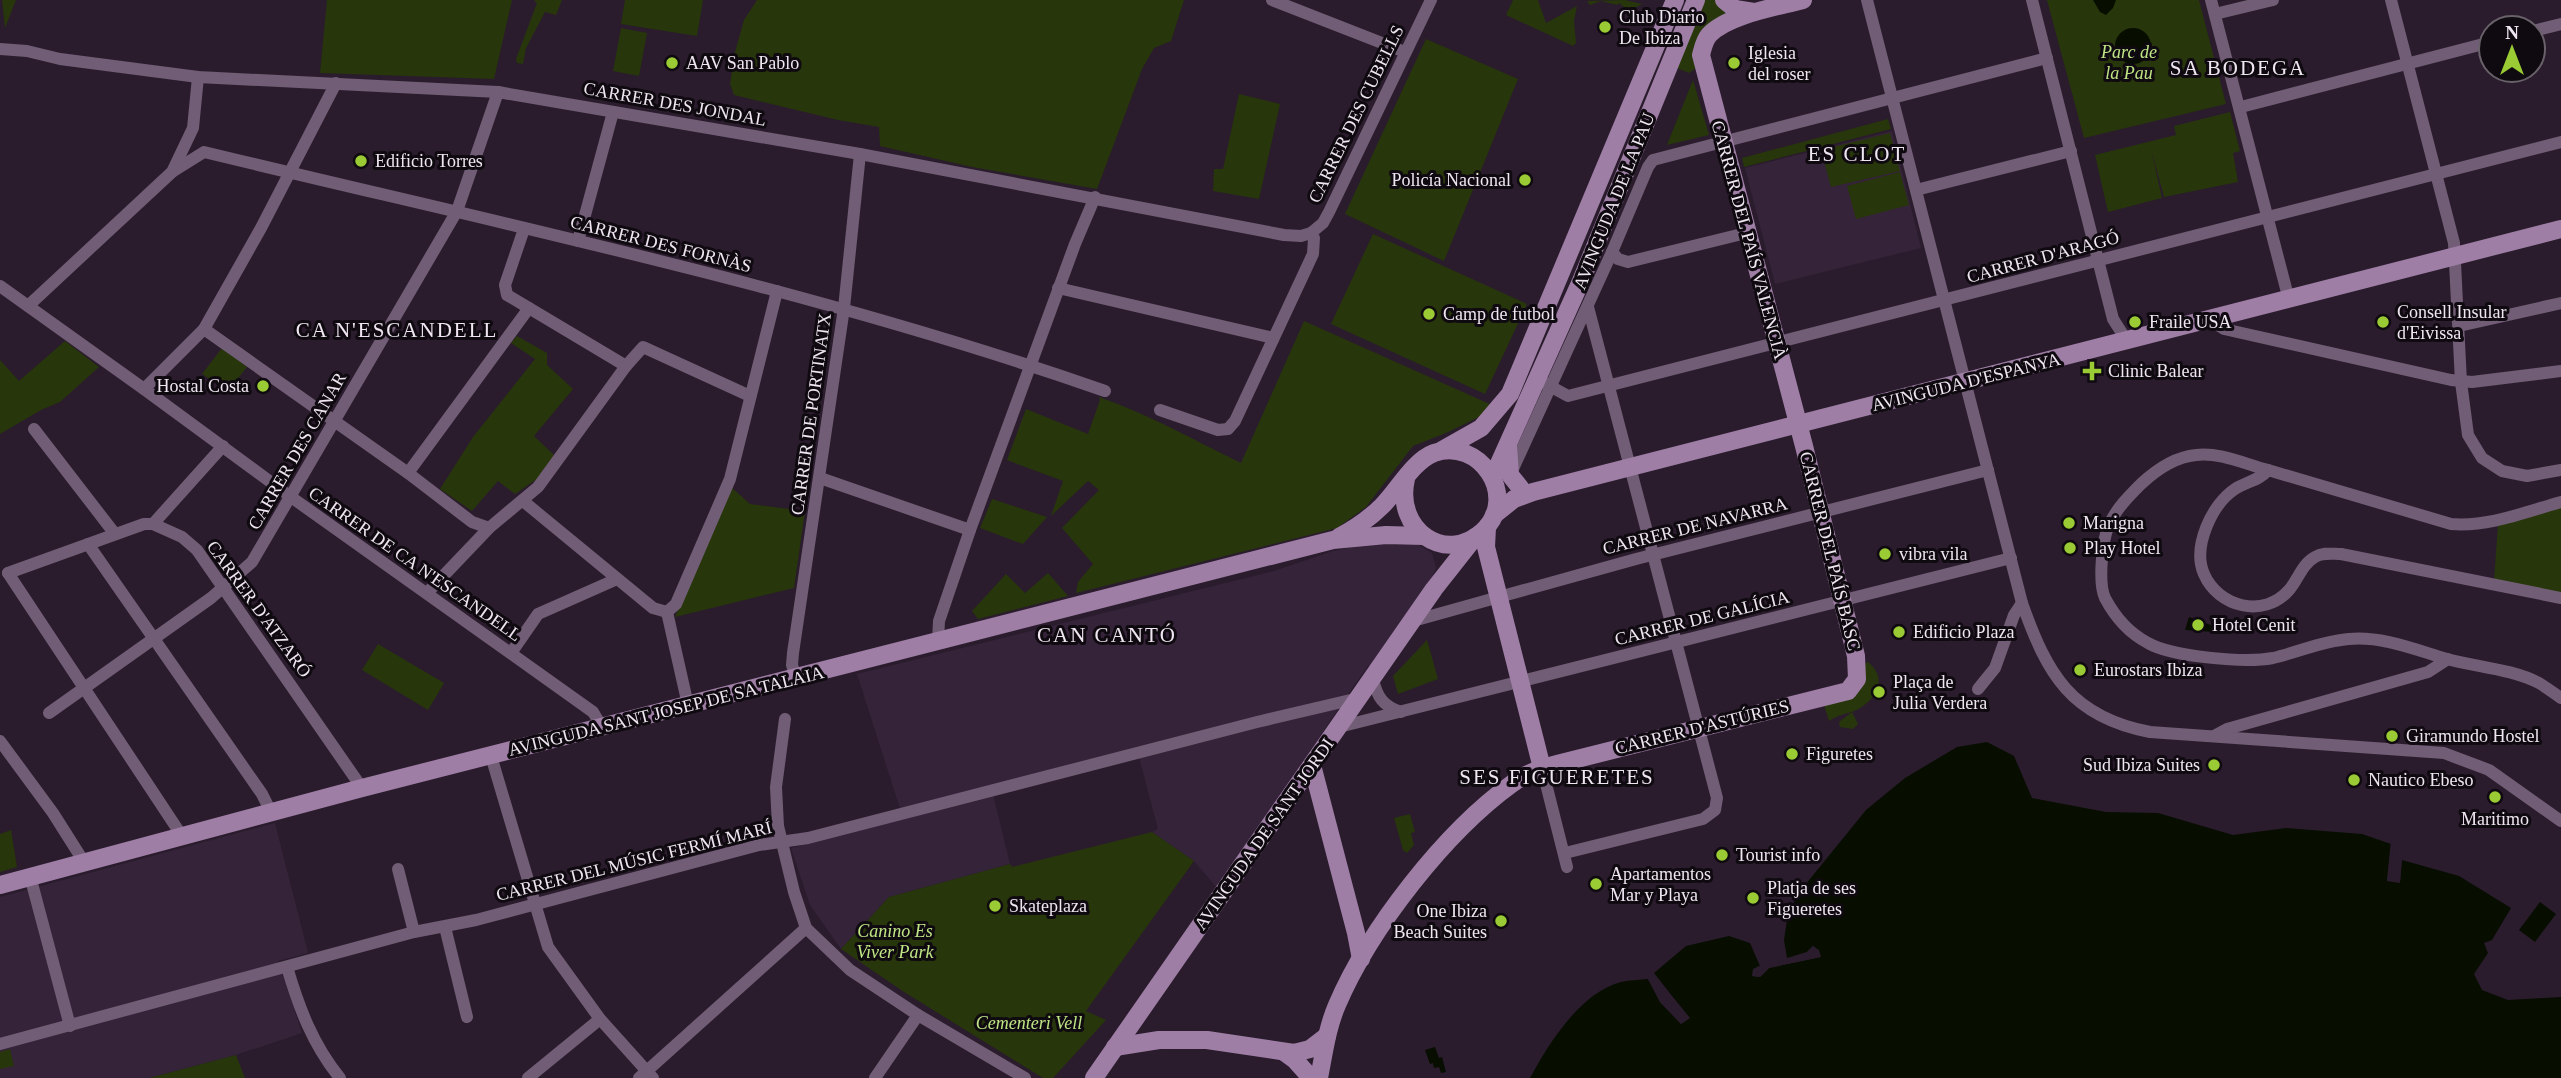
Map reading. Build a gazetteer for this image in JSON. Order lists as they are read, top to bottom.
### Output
{
  "streets": {
    "street": [
      "CARRER DES JONDAL",
      "CARRER DES CUBELLS",
      "AVINGUDA DE LA PAU",
      "CARRER DEL PAÍS VALENCIÀ",
      "CARRER DES FORNÀS",
      "CARRER D'ARAGÓ",
      "AVINGUDA D'ESPANYA",
      "CARRER DE PORTINATX",
      "CARRER DES CANAR",
      "CARRER DE NAVARRA",
      "CARRER DEL PAÍS BASC",
      "CARRER DE CA N'ESCANDELL",
      "CARRER D'ATZARÓ",
      "CARRER DE GALÍCIA",
      "AVINGUDA SANT JOSEP DE SA TALAIA",
      "CARRER D'ASTÚRIES",
      "AVINGUDA DE SANT JORDI",
      "CARRER DEL MÚSIC FERMÍ MARÍ"
    ]
  },
  "crossings": [
    ["CARRER DES JONDAL", "CARRER DES CUBELLS"],
    ["CARRER DES JONDAL", "CARRER DE PORTINATX"],
    ["CARRER DES JONDAL", "CARRER DES CANAR"],
    ["AVINGUDA DE LA PAU", "CARRER DEL PAÍS VALENCIÀ"],
    ["AVINGUDA DE LA PAU", "CARRER D'ARAGÓ"],
    ["AVINGUDA DE LA PAU", "AVINGUDA D'ESPANYA"],
    ["AVINGUDA DE LA PAU", "AVINGUDA DE SANT JORDI"],
    ["CARRER DEL PAÍS VALENCIÀ", "CARRER D'ARAGÓ"],
    ["CARRER DEL PAÍS VALENCIÀ", "AVINGUDA D'ESPANYA"],
    ["CARRER DEL PAÍS VALENCIÀ", "CARRER DEL PAÍS BASC"],
    ["CARRER DES FORNÀS", "CARRER DE PORTINATX"],
    ["CARRER DES FORNÀS", "CARRER DES CANAR"],
    ["AVINGUDA D'ESPANYA", "CARRER DEL PAÍS BASC"],
    ["AVINGUDA D'ESPANYA", "AVINGUDA DE SANT JORDI"],
    ["CARRER DE PORTINATX", "AVINGUDA SANT JOSEP DE SA TALAIA"],
    ["CARRER DES CANAR", "CARRER DE CA N'ESCANDELL"],
    ["CARRER DES CANAR", "CARRER D'ATZARÓ"],
    ["CARRER DE NAVARRA", "CARRER DEL PAÍS BASC"],
    ["CARRER DE NAVARRA", "AVINGUDA DE SANT JORDI"],
    ["CARRER DEL PAÍS BASC", "CARRER DE GALÍCIA"],
    ["CARRER DEL PAÍS BASC", "CARRER D'ASTÚRIES"],
    ["CARRER DE CA N'ESCANDELL", "AVINGUDA SANT JOSEP DE SA TALAIA"],
    ["CARRER D'ATZARÓ", "AVINGUDA SANT JOSEP DE SA TALAIA"],
    ["CARRER DE GALÍCIA", "AVINGUDA DE SANT JORDI"],
    ["AVINGUDA DE SANT JORDI", "CARRER DEL MÚSIC FERMÍ MARÍ"]
  ],
  "districts": [
    "SA BODEGA",
    "ES CLOT",
    "CA N'ESCANDELL",
    "CAN CANTÓ",
    "SES FIGUERETES"
  ],
  "parks": ["Parc de la Pau", "Canino Es Viver Park", "Cementeri Vell"],
  "places": {
    "other": [
      "Club Diario De Ibiza",
      "AAV San Pablo",
      "Iglesia del roser",
      "Edificio Torres",
      "Policía Nacional",
      "Camp de futbol",
      "Fraile USA",
      "Consell Insular d'Eivissa",
      "Hostal Costa",
      "Marigna",
      "Play Hotel",
      "vibra vila",
      "Hotel Cenit",
      "Edificio Plaza",
      "Eurostars Ibiza",
      "Plaça de Julia Verdera",
      "Giramundo Hostel",
      "Figuretes",
      "Sud Ibiza Suites",
      "Nautico Ebeso",
      "Maritimo",
      "Tourist info",
      "Apartamentos Mar y Playa",
      "Platja de ses Figueretes",
      "Skateplaza",
      "One Ibiza Beach Suites"
    ],
    "health": ["Clinic Balear"]
  },
  "north": "top"
}
